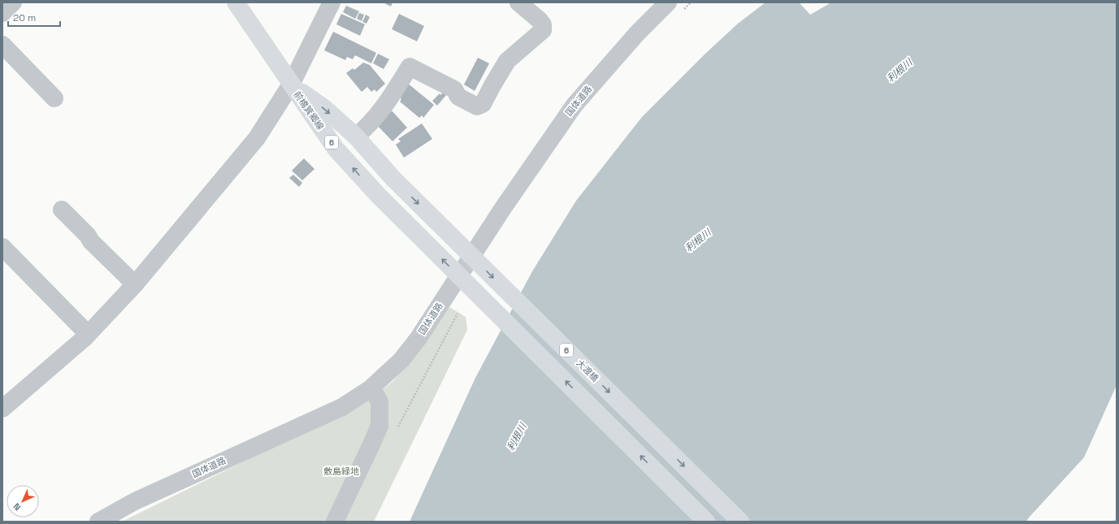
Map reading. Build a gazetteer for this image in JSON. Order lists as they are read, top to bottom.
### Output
{
  "streets": {
    "main road": ["前橋箕郷線", "6", "大渡橋"],
    "street": ["国体道路"]
  },
  "crossings": [
    ["前橋箕郷線", "大渡橋"]
  ],
  "one_way": ["大渡橋"],
  "water": ["利根川"],
  "parks": ["敷島緑地"],
  "scale_bar": "20 m",
  "north": "bottom left"
}
